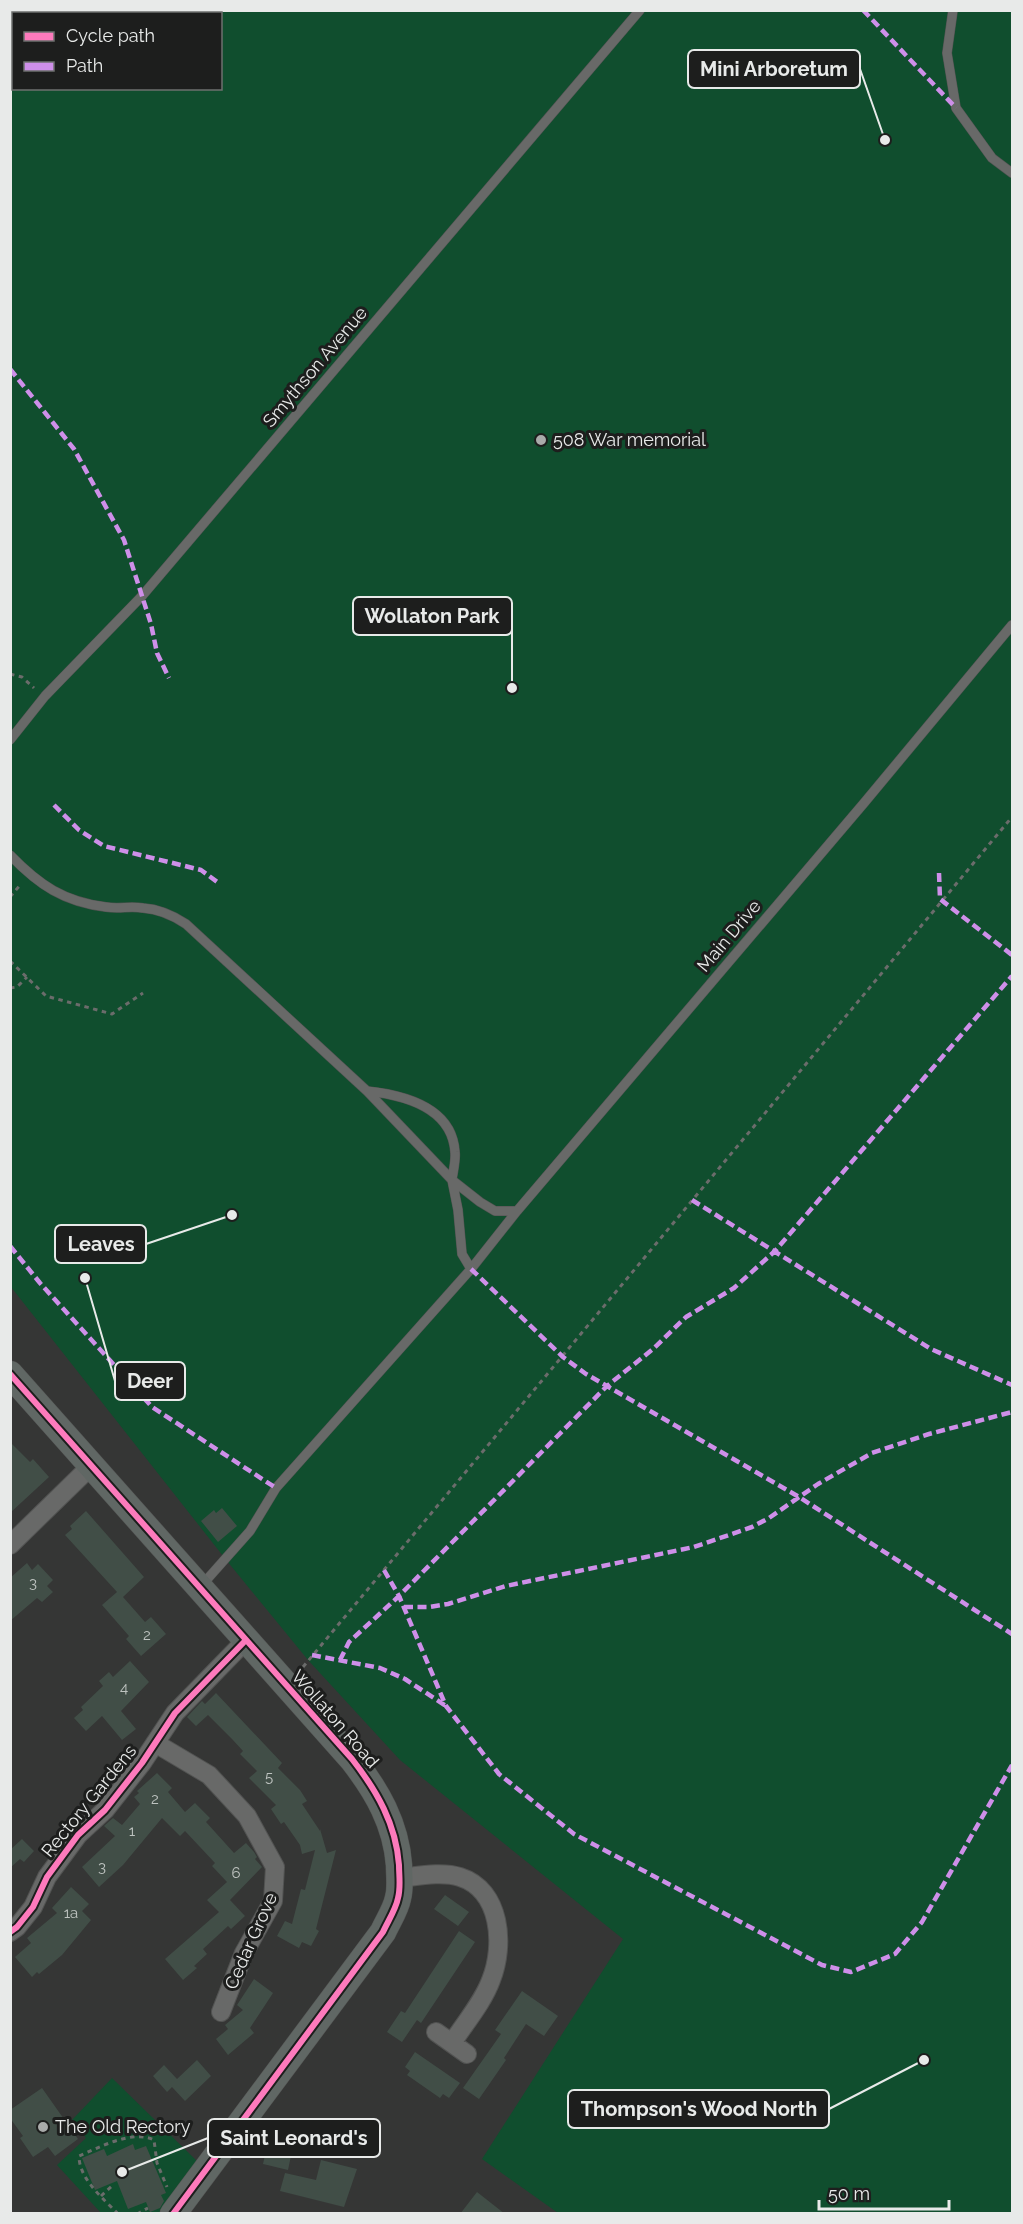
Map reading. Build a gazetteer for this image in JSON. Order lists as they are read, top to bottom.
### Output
{
  "streets": {
    "street": ["Wollaton Road", "Rectory Gardens", "Cedar Grove"],
    "lane": ["Smythson Avenue", "Main Drive"]
  },
  "crossings": [
    ["Main Drive", "Wollaton Road"],
    ["Wollaton Road", "Rectory Gardens"],
    ["Rectory Gardens", "Cedar Grove"]
  ],
  "places": [
    "Mini Arboretum",
    "508 War memorial",
    "Wollaton Park",
    "Leaves",
    "Deer",
    "Thompson's Wood North",
    "The Old Rectory",
    "Saint Leonard's"
  ],
  "house_numbers": [
    "3",
    "2",
    "4",
    "5",
    "2",
    "1",
    "3",
    "6",
    "1a"
  ],
  "legend": ["Cycle path", "Path"],
  "scale_bar": "50 m"
}
